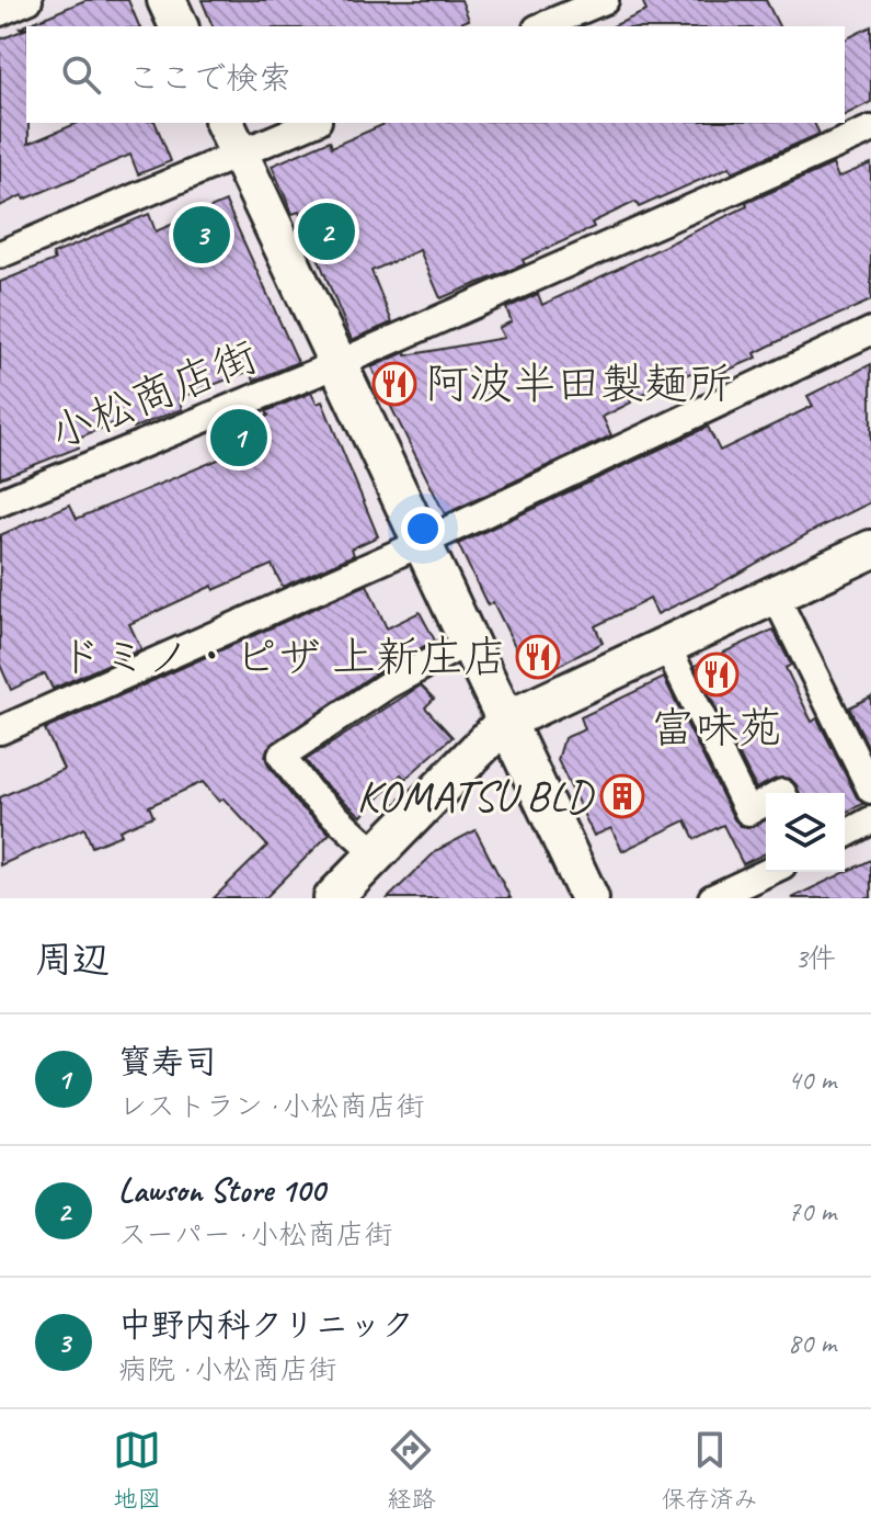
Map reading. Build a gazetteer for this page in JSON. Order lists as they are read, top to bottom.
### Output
{
  "streets": {
    "street": ["小松商店街"]
  },
  "places": {
    "restaurant": ["阿波半田製麺所", "ドミノ・ピザ 上新庄店", "富味苑"],
    "building": ["KOMATSU BLD"]
  },
  "page": {
    "search": "ここで検索",
    "pins": ["2", "3", "1"],
    "heading": ["周辺", "3件"],
    "list": [
      {
        "mark": "1",
        "name": "寳寿司",
        "note": "レストラン · 小松商店街",
        "value": "40 m"
      },
      {
        "mark": "2",
        "name": "Lawson Store 100",
        "note": "スーパー · 小松商店街",
        "value": "70 m"
      },
      {
        "mark": "3",
        "name": "中野内科クリニック",
        "note": "病院 · 小松商店街",
        "value": "80 m"
      }
    ],
    "nav": ["地図", "経路", "保存済み"]
  }
}
